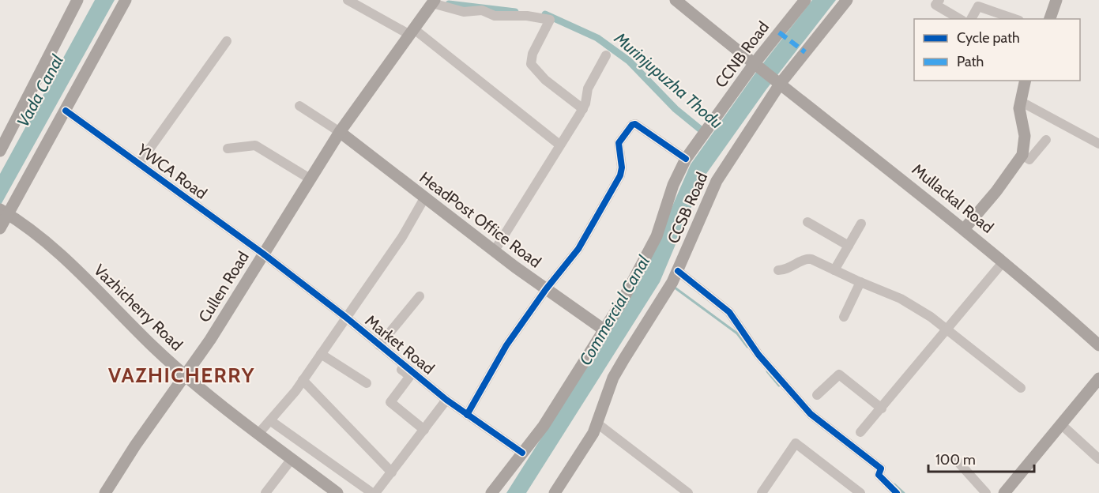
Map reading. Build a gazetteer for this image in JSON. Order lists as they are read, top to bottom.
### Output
{
  "streets": {
    "main road": [
      "CCNB Road",
      "Mullackal Road",
      "CCSB Road",
      "HeadPost Office Road",
      "Cullen Road",
      "Vazhicherry Road"
    ],
    "street": ["YWCA Road", "Market Road"]
  },
  "crossings": [
    ["CCNB Road", "Mullackal Road"],
    ["CCNB Road", "HeadPost Office Road"],
    ["CCNB Road", "Market Road"],
    ["YWCA Road", "Cullen Road"],
    ["YWCA Road", "Market Road"],
    ["Mullackal Road", "CCSB Road"],
    ["HeadPost Office Road", "Cullen Road"],
    ["Cullen Road", "Vazhicherry Road"],
    ["Cullen Road", "Market Road"]
  ],
  "districts": ["VAZHICHERRY"],
  "water": ["Murinjupuzha Thodu", "Vada Canal", "Commercial Canal"],
  "legend": ["Cycle path", "Path"],
  "scale_bar": "100 m"
}
